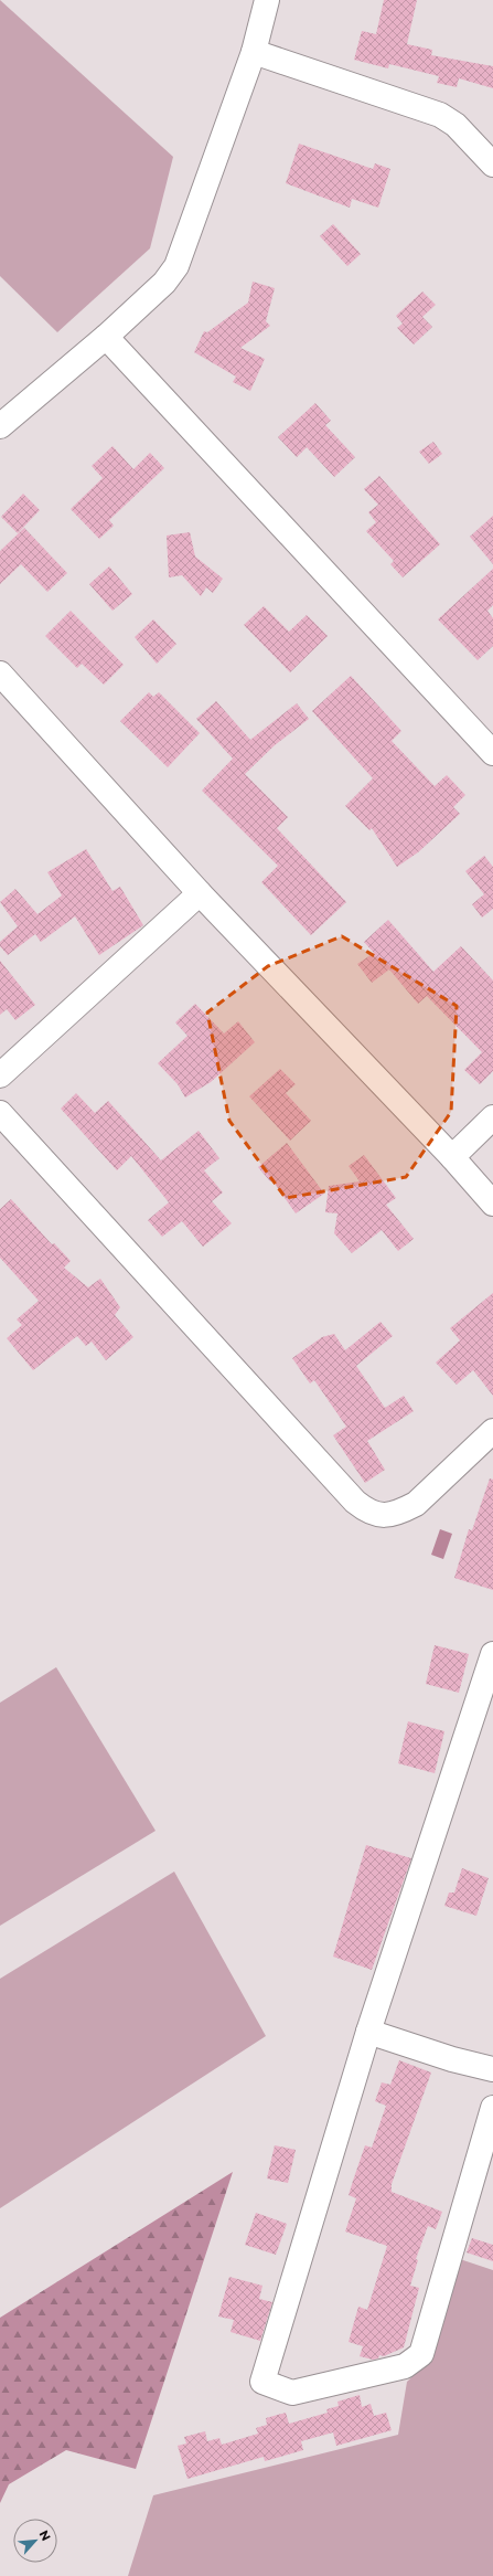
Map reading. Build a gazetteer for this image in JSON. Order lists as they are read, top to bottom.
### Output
{
  "north": "top right"
}
